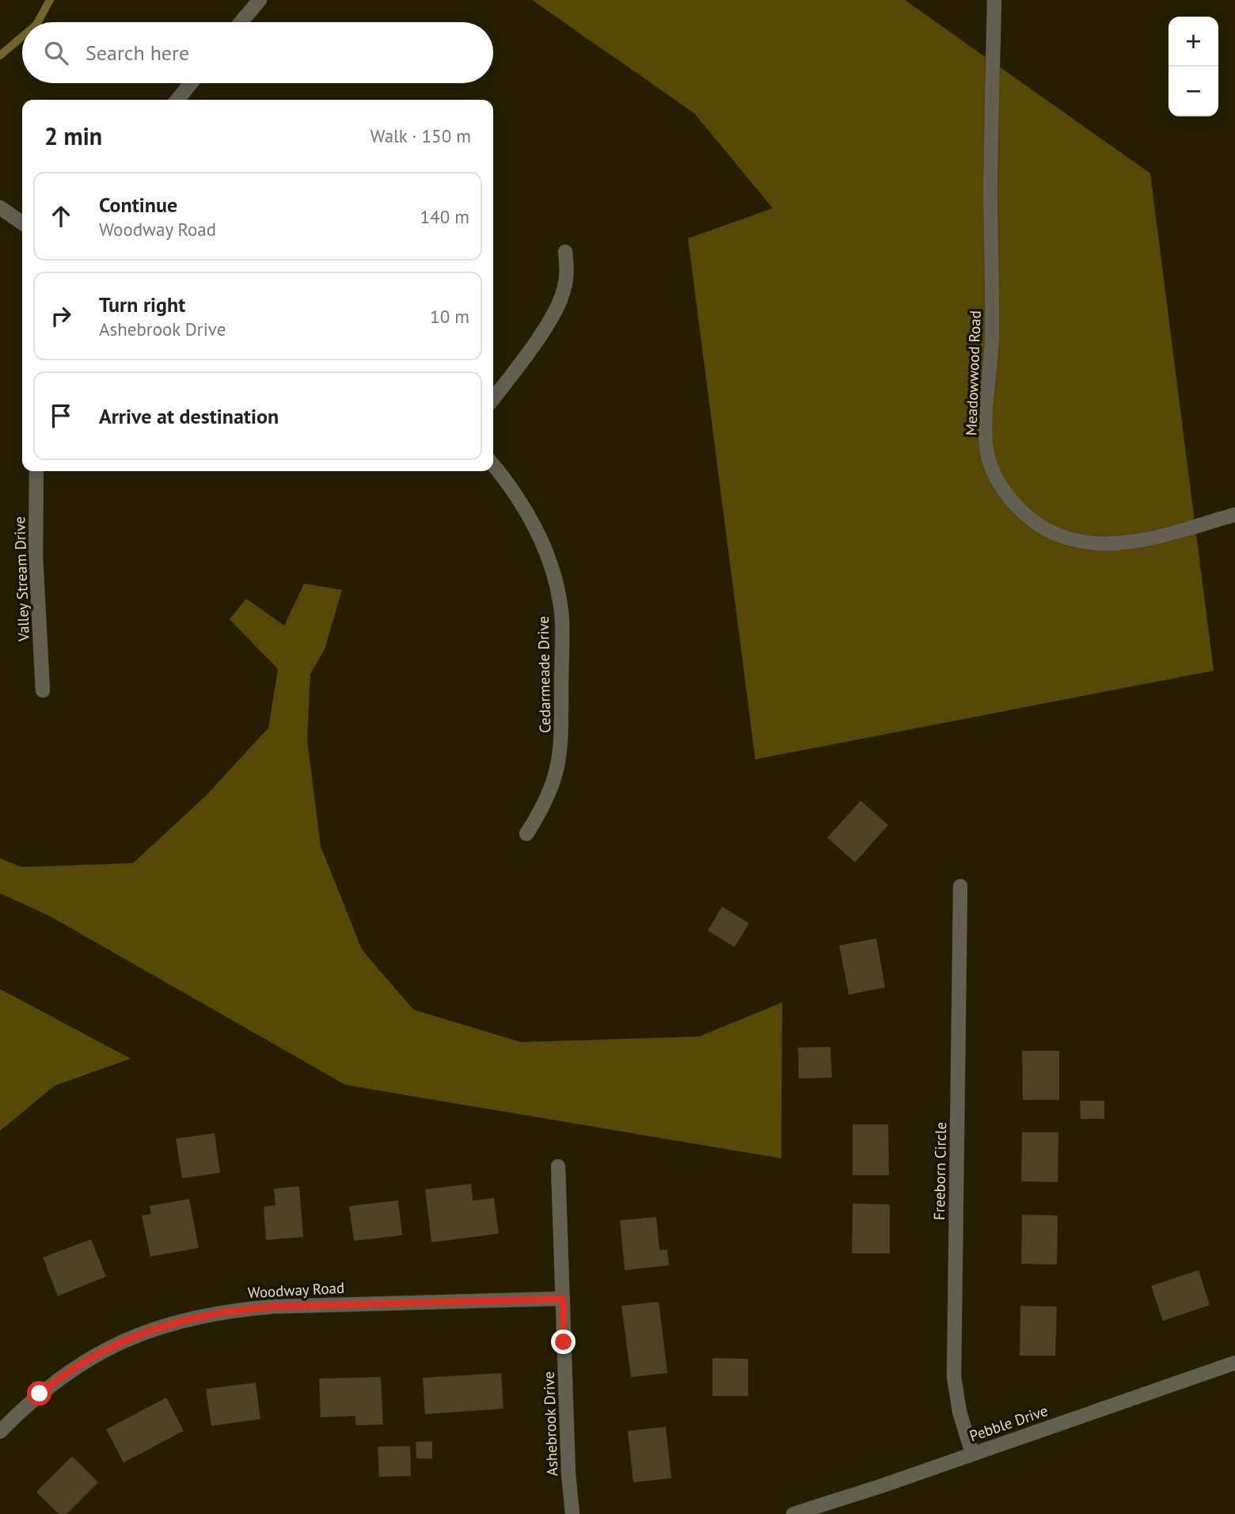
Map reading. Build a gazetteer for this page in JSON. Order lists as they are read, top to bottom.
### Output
{
  "streets": {
    "street": [
      "Meadowwood Road",
      "Valley Stream Drive",
      "Cedarmeade Drive",
      "Freeborn Circle",
      "Woodway Road",
      "Pebble Drive",
      "Ashebrook Drive"
    ]
  },
  "crossings": [
    ["Freeborn Circle", "Pebble Drive"],
    ["Woodway Road", "Ashebrook Drive"]
  ],
  "page": {
    "map_buttons": ["+", "−"],
    "search": "Search here",
    "heading": ["2 min", "Walk · 150 m"],
    "list": [
      ["Continue", "Woodway Road", "140 m"],
      ["Turn right", "Ashebrook Drive", "10 m"],
      "Arrive at destination"
    ]
  }
}
